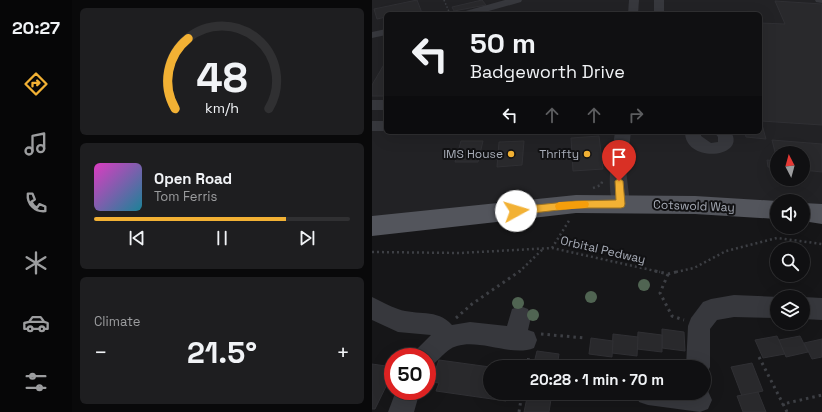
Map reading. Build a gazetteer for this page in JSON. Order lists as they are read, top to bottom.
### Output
{
  "streets": {
    "main road": ["Cotswold Way"],
    "path": ["Orbital Pedway"]
  },
  "places": ["IMS House", "Thrifty"],
  "north": "top",
  "page": {
    "tabs": "20:27",
    "turn": ["50 m", "Badgeworth Drive"],
    "song": ["Open Road", "Tom Ferris"],
    "tile": "Climate",
    "heat": ["−", "21.5°", "+"],
    "limit": "50",
    "trip": "20:28 · 1 min · 70 m",
    "gauge": ["48", "km/h"]
  }
}
